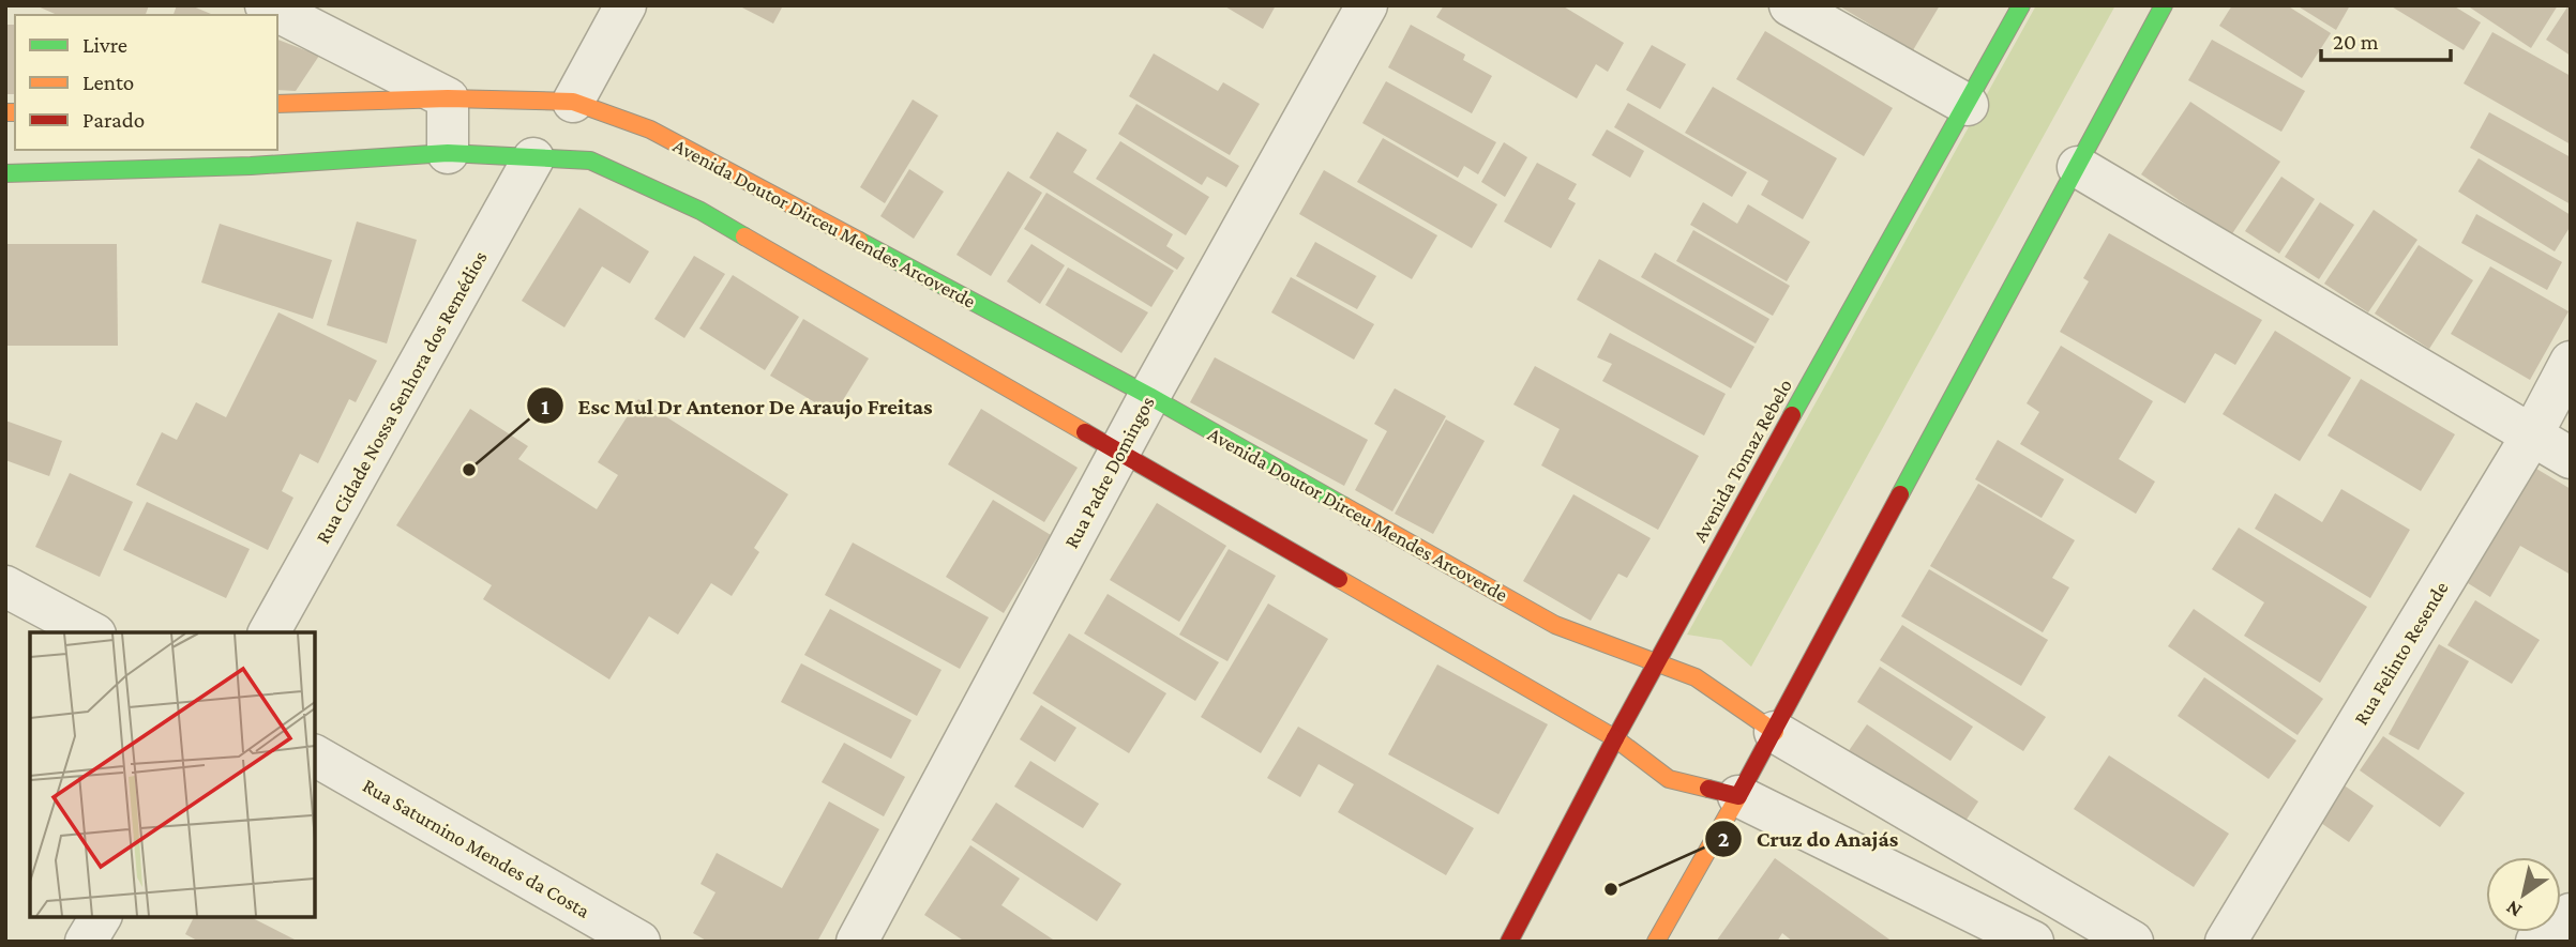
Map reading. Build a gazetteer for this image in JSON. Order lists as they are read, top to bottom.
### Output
{
  "streets": {
    "main road": ["Avenida Doutor Dirceu Mendes Arcoverde", "Avenida Tomaz Rebelo"],
    "street": [
      "Rua Cidade Nossa Senhora dos Remédios",
      "Rua Padre Domingos",
      "Rua Felinto Resende",
      "Rua Saturnino Mendes da Costa"
    ]
  },
  "crossings": [
    ["Avenida Doutor Dirceu Mendes Arcoverde", "Avenida Tomaz Rebelo"],
    ["Avenida Doutor Dirceu Mendes Arcoverde", "Rua Padre Domingos"]
  ],
  "places": ["Esc Mul Dr Antenor De Araujo Freitas", "Cruz do Anajás"],
  "legend": ["Livre", "Lento", "Parado"],
  "scale_bar": "20 m",
  "north": "bottom left"
}
